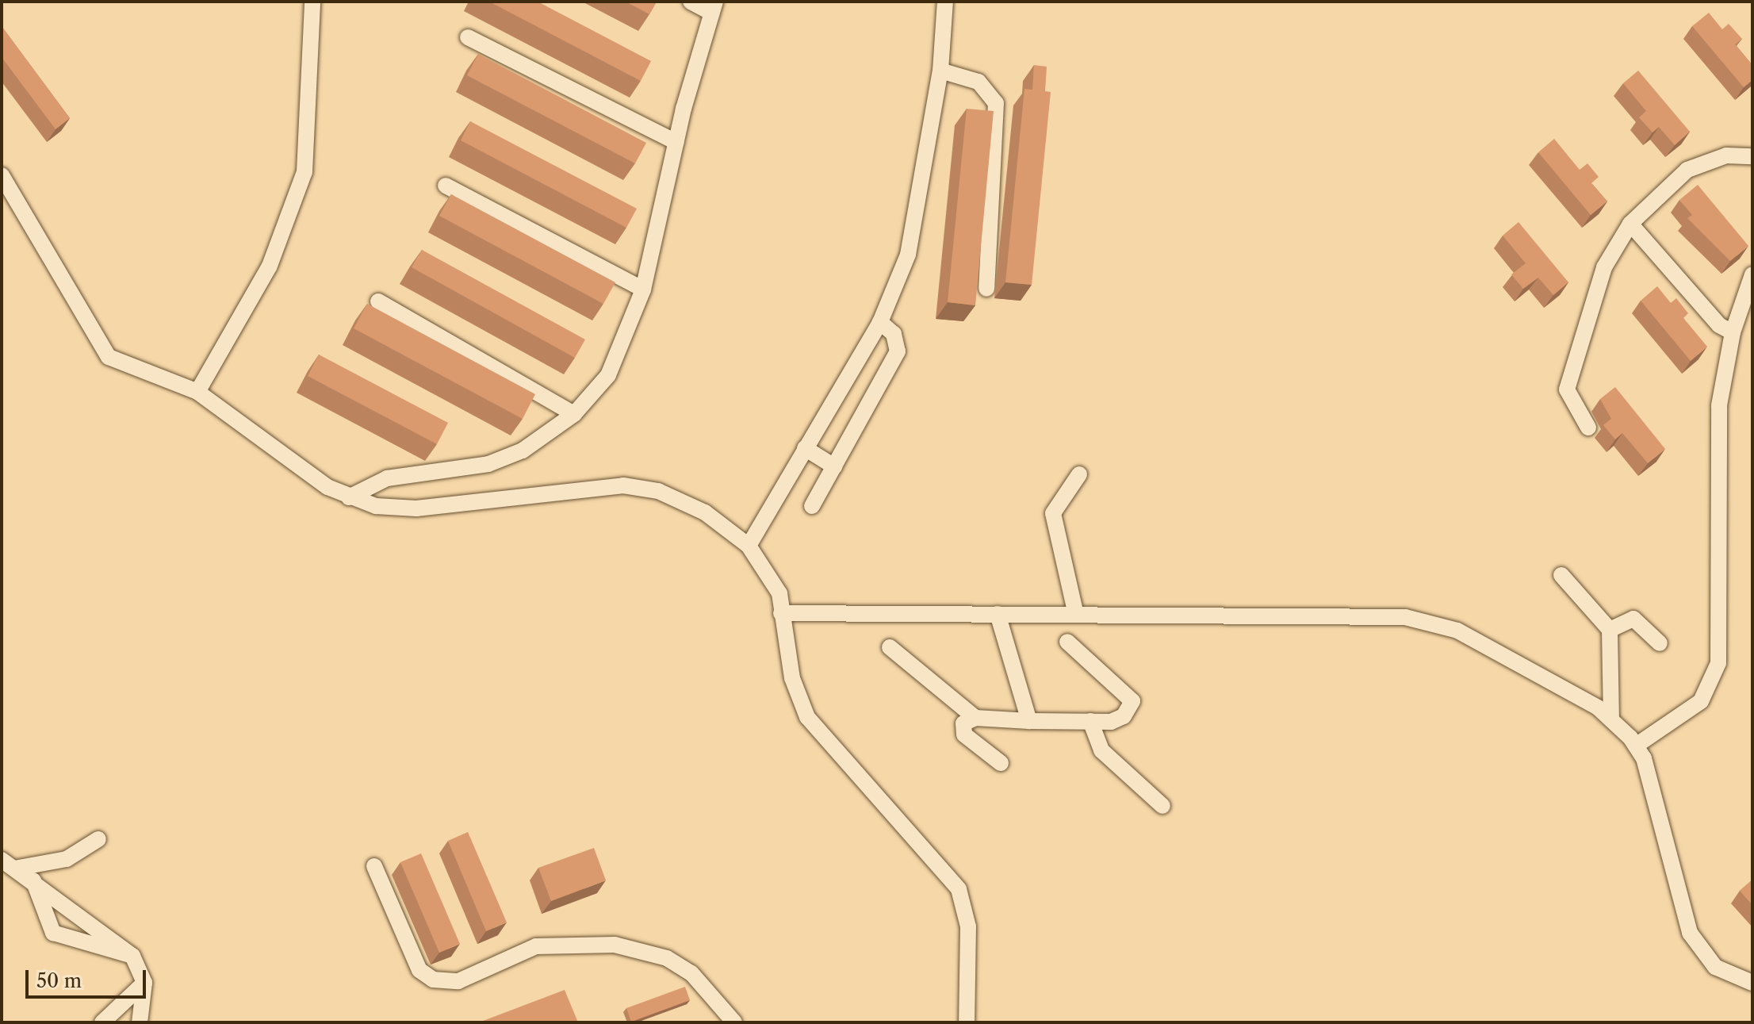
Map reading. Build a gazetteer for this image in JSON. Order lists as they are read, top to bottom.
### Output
{
  "scale_bar": "50 m"
}
